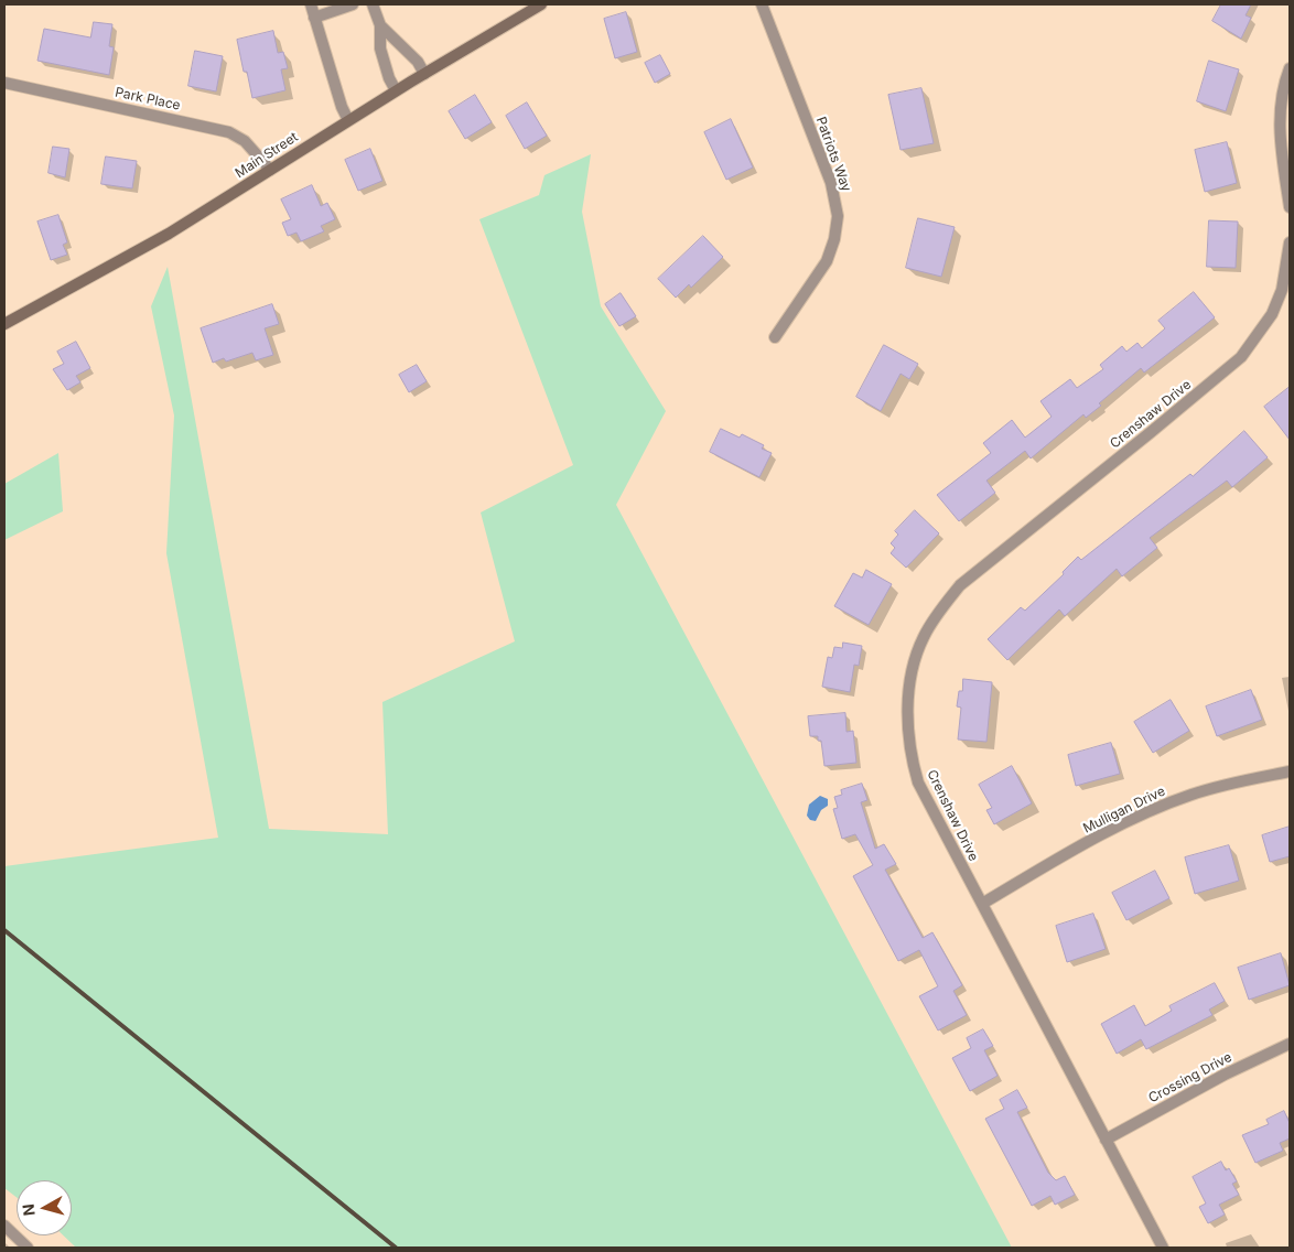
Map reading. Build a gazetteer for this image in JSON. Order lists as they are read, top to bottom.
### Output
{
  "streets": {
    "street": [
      "Park Place",
      "Patriots Way",
      "Main Street",
      "Crenshaw Drive",
      "Mulligan Drive",
      "Crossing Drive"
    ]
  },
  "crossings": [
    ["Park Place", "Main Street"],
    ["Crenshaw Drive", "Mulligan Drive"],
    ["Crenshaw Drive", "Crossing Drive"]
  ],
  "north": "left"
}
